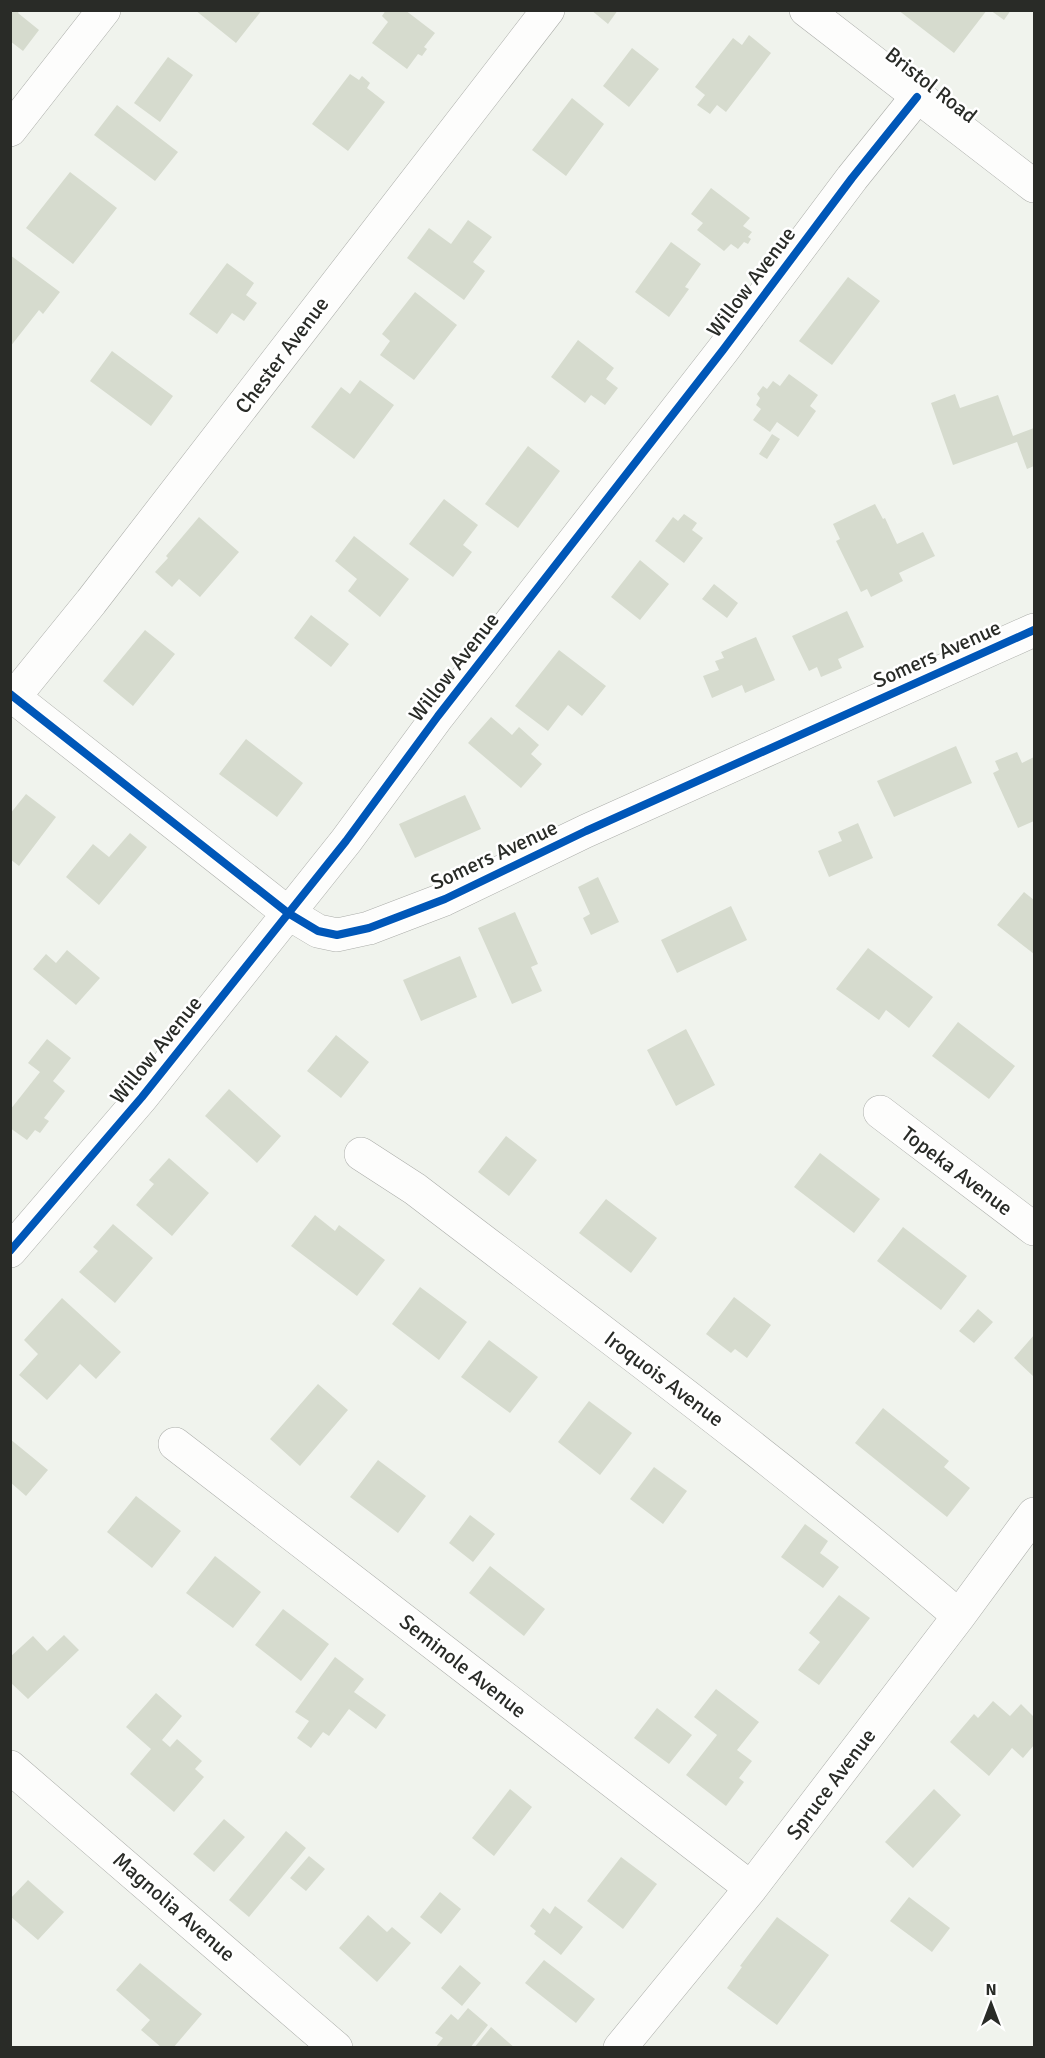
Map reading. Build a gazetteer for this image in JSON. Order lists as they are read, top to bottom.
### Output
{
  "streets": {
    "street": [
      "Bristol Road",
      "Willow Avenue",
      "Chester Avenue",
      "Somers Avenue",
      "Topeka Avenue",
      "Iroquois Avenue",
      "Seminole Avenue",
      "Spruce Avenue",
      "Magnolia Avenue"
    ]
  },
  "crossings": [
    ["Bristol Road", "Willow Avenue"],
    ["Willow Avenue", "Somers Avenue"],
    ["Chester Avenue", "Somers Avenue"],
    ["Iroquois Avenue", "Spruce Avenue"],
    ["Seminole Avenue", "Spruce Avenue"]
  ],
  "north": "top"
}
